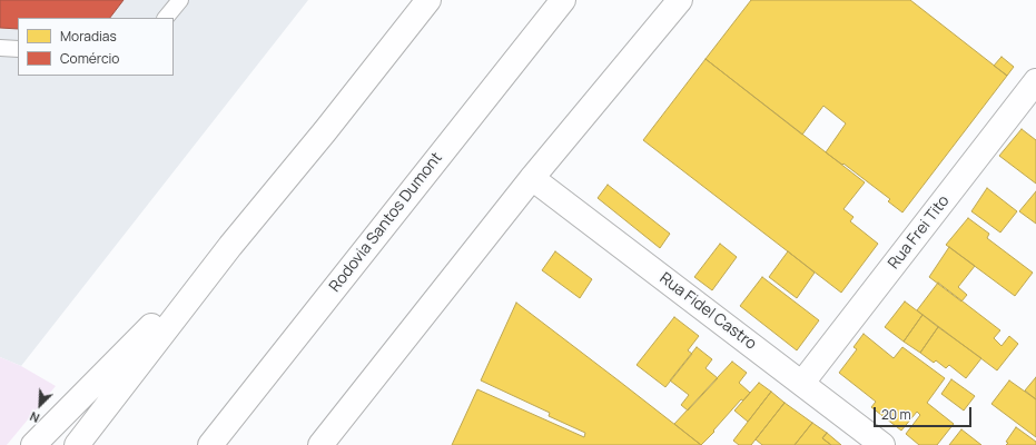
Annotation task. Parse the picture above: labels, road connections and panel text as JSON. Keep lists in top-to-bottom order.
{
  "streets": {
    "main road": ["Rodovia Santos Dumont", "Rua Frei Tito", "Rua Fidel Castro"]
  },
  "crossings": [
    ["Rua Frei Tito", "Rua Fidel Castro"]
  ],
  "legend": ["Moradias", "Comércio"],
  "scale_bar": "20 m",
  "north": "bottom left"
}
